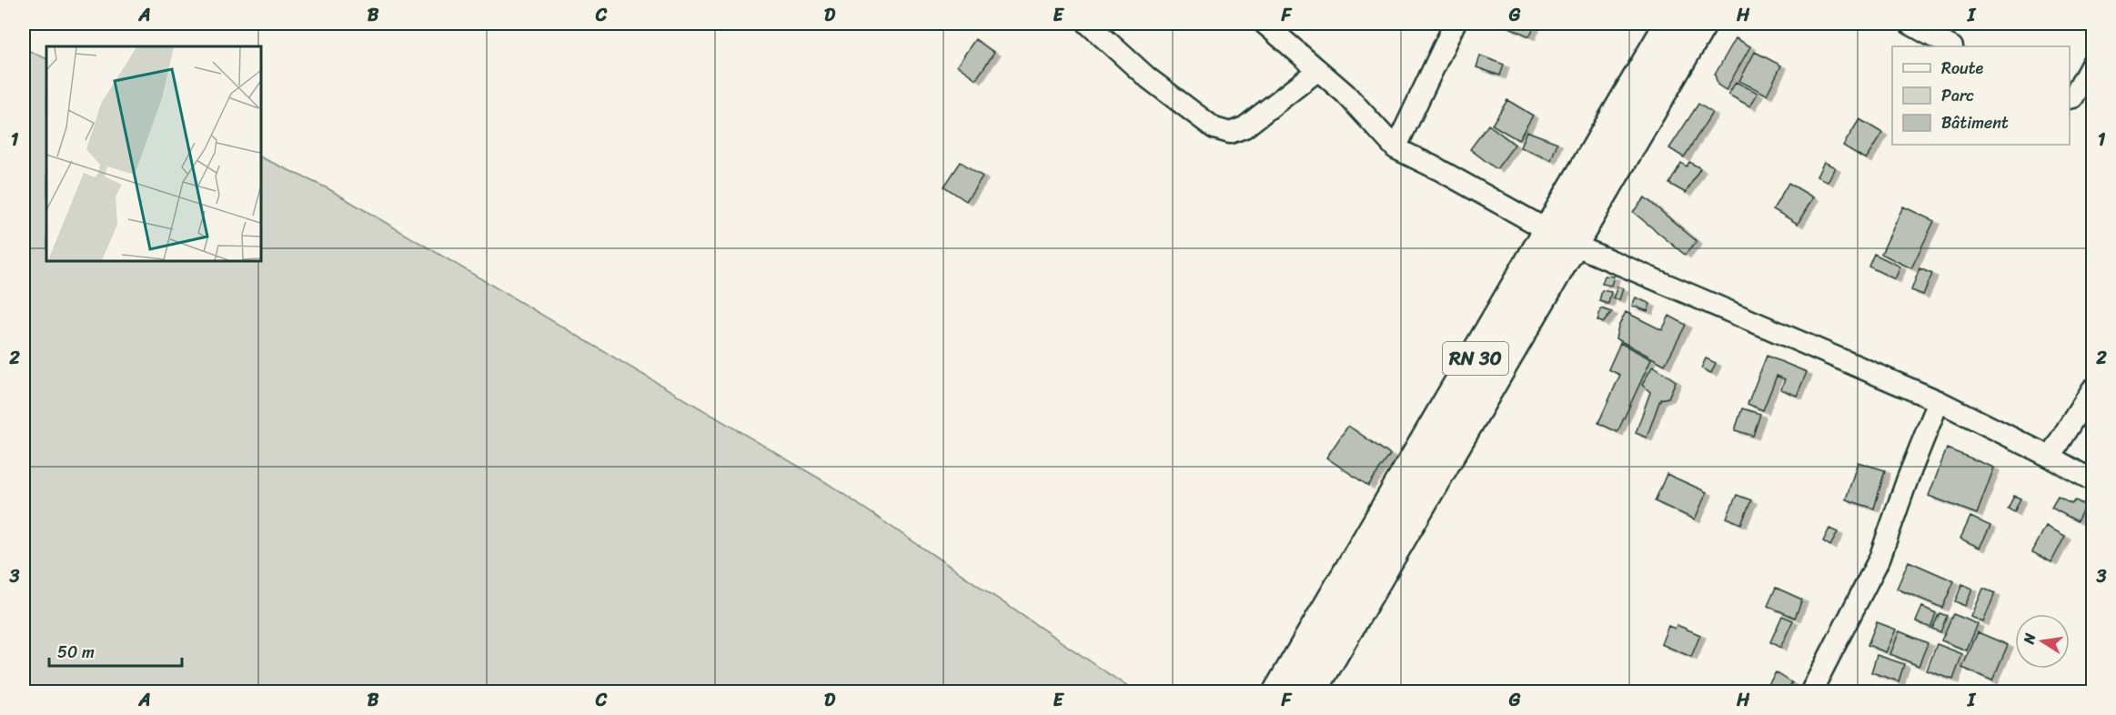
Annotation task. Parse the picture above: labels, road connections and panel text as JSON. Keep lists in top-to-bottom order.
{
  "streets": {
    "main road": ["RN 30"]
  },
  "legend": ["Route", "Parc", "Bâtiment"],
  "scale_bar": "50 m",
  "north": "left",
  "grid": {
    "columns": [
      "A",
      "B",
      "C",
      "D",
      "E",
      "F",
      "G",
      "H",
      "I"
    ],
    "rows": ["1", "2", "3"]
  }
}
